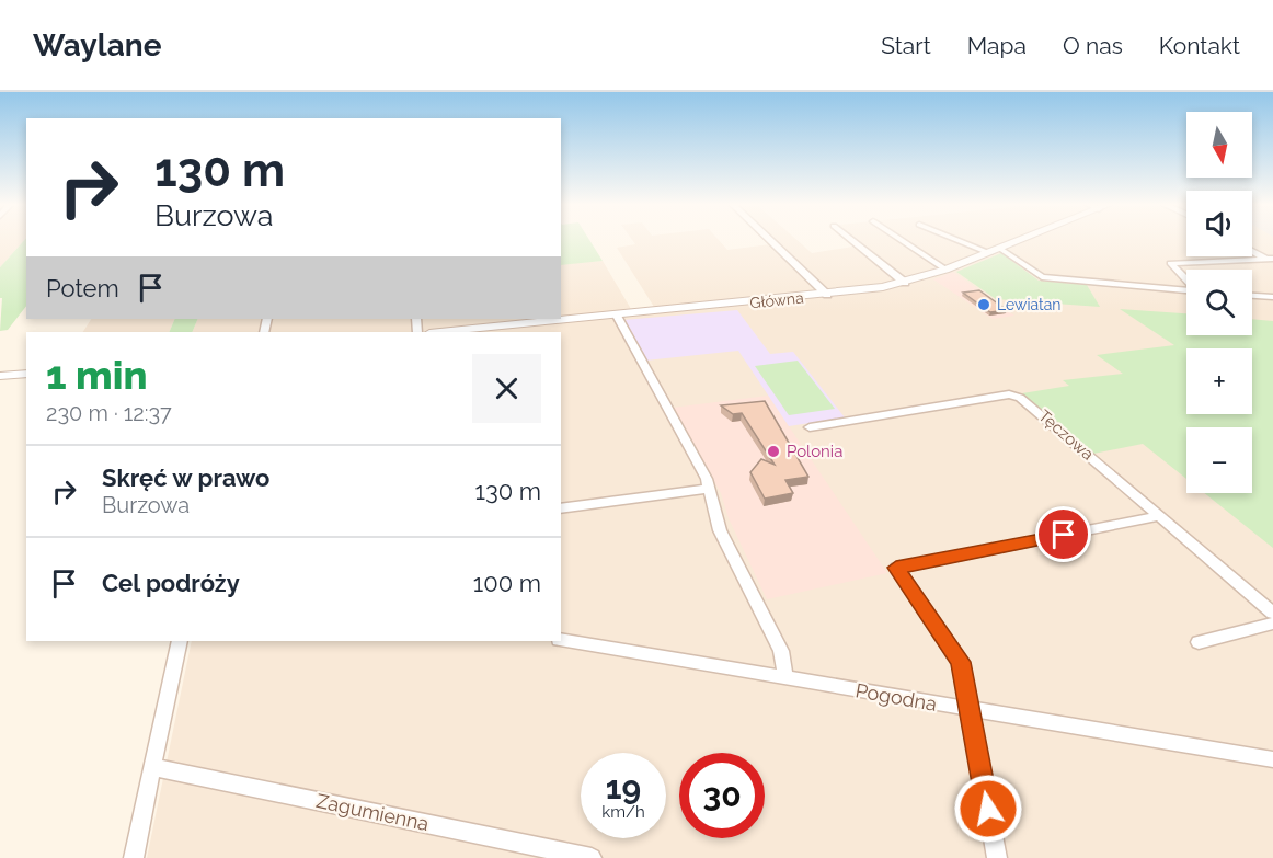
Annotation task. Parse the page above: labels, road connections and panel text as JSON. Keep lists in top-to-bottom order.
{
  "streets": {
    "street": [
      "Główna",
      "Tęczowa",
      "Pogodna",
      "Zagumienna"
    ]
  },
  "places": ["Lewiatan", "Polonia"],
  "north": "bottom",
  "page": {
    "header": "Waylane",
    "nav": [
      "Start",
      "Mapa",
      "O nas",
      "Kontakt"
    ],
    "map_buttons": ["+", "−"],
    "turn": ["130 m", "Burzowa"],
    "then": "Potem",
    "heading": ["1 min", "230 m · 12:37"],
    "list": [
      {
        "name": "Skręć w prawo",
        "note": "Burzowa",
        "value": "130 m"
      },
      {
        "name": "Cel podróży",
        "value": "100 m"
      }
    ],
    "speed": "19 km/h",
    "limit": "30"
  }
}
